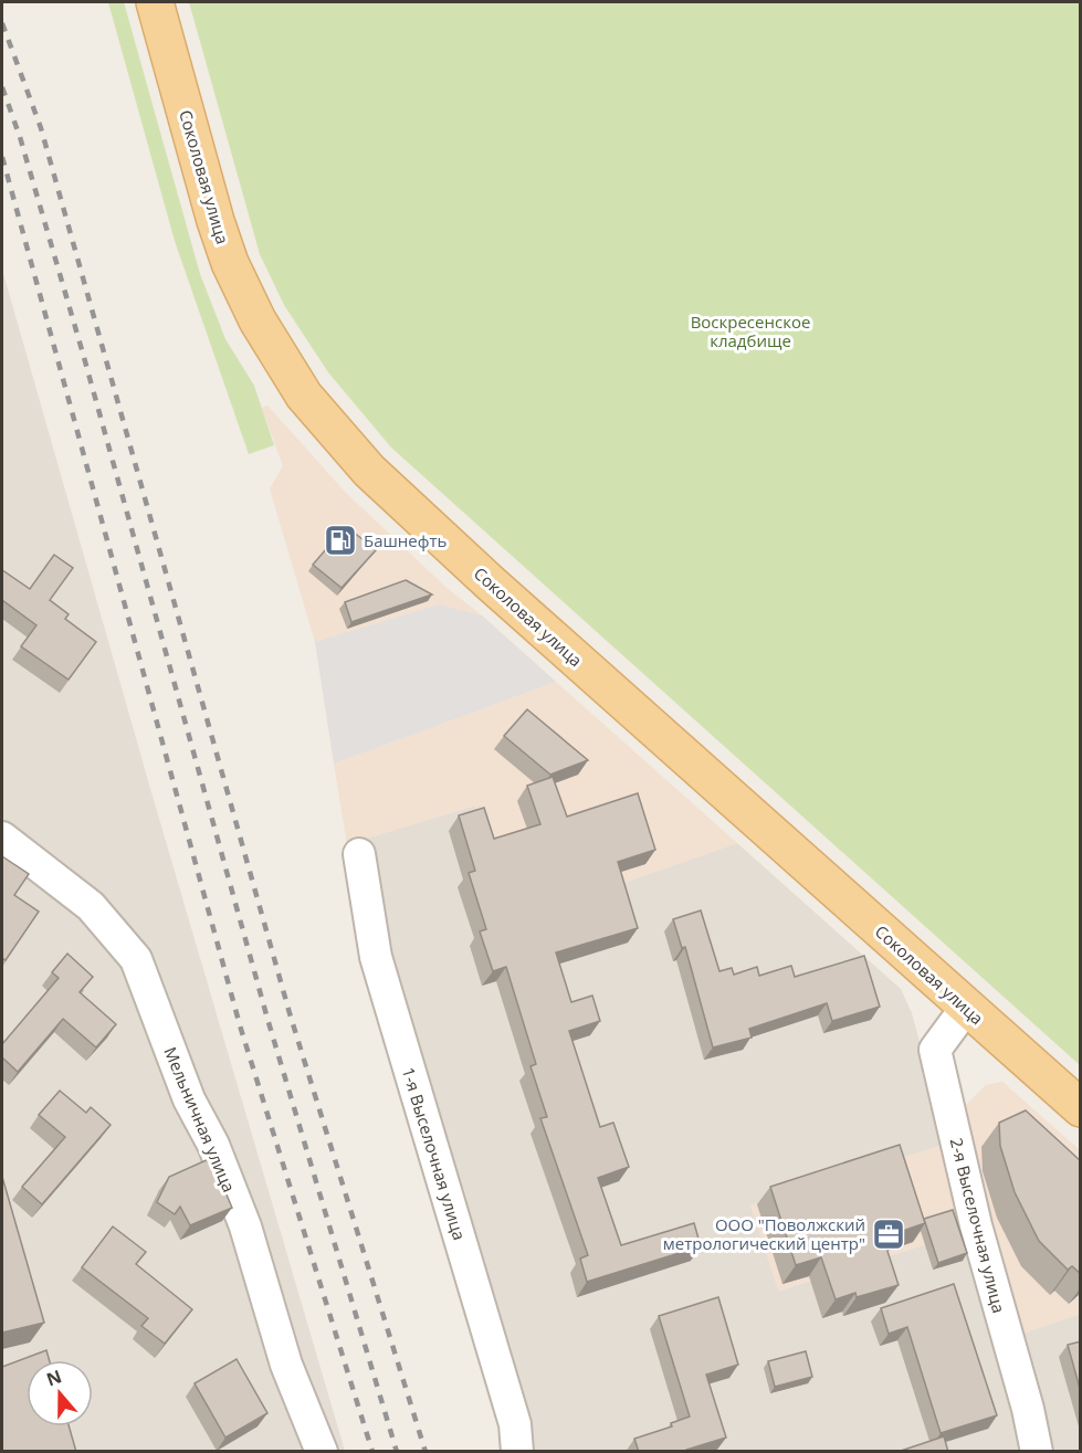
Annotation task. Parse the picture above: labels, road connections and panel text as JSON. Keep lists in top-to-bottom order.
{
  "streets": {
    "main road": ["Соколовая улица"],
    "street": ["Мельничная улица", "1-я Выселочная улица", "2-я Выселочная улица"]
  },
  "crossings": [
    ["Соколовая улица", "2-я Выселочная улица"]
  ],
  "parks": ["Воскресенское кладбище"],
  "places": {
    "fuel station": ["Башнефть"],
    "office": ["ООО \"Поволжский метрологический центр\""]
  },
  "north": "top"
}
